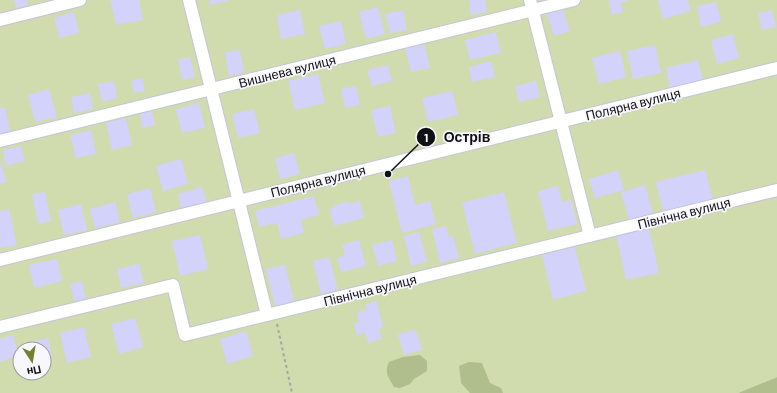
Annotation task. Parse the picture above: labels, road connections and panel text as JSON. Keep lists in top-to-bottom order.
{
  "streets": {
    "street": ["Вишнева вулиця", "Полярна вулиця", "Північна вулиця"]
  },
  "places": ["Острів"],
  "north": "bottom"
}
